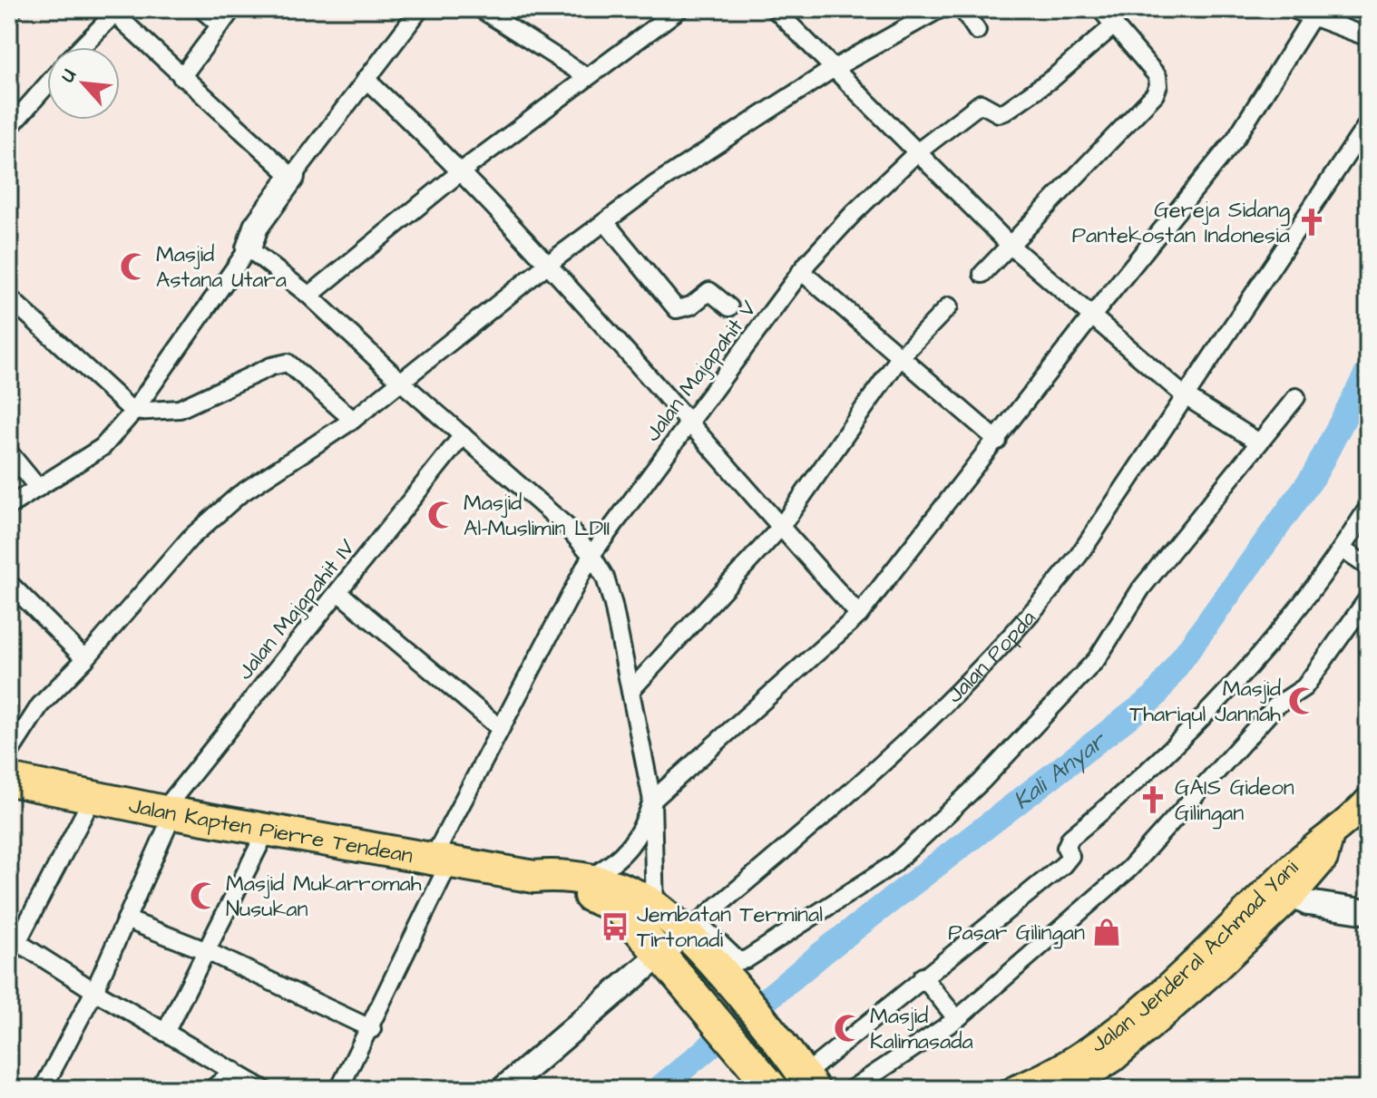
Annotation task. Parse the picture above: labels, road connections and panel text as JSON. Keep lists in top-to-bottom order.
{
  "streets": {
    "highway": ["Jalan Kapten Pierre Tendean"],
    "main road": ["Jalan Jenderal Achmad Yani"],
    "street": ["Jalan Majapahit V", "Jalan Majapahit IV", "Jalan Popda"]
  },
  "crossings": [
    ["Jalan Majapahit V", "Jalan Kapten Pierre Tendean"],
    ["Jalan Majapahit IV", "Jalan Kapten Pierre Tendean"],
    ["Jalan Popda", "Jalan Kapten Pierre Tendean"]
  ],
  "water": ["Kali Anyar"],
  "places": {
    "church": ["Gereja Sidang Pantekostan Indonesia", "GAIS Gideon Gilingan"],
    "mosque": [
      "Masjid Astana Utara",
      "Masjid Al-Muslimin LDII",
      "Masjid Thariqul Jannah",
      "Masjid Mukarromah Nusukan",
      "Masjid Kalimasada"
    ],
    "bus stop": ["Jembatan Terminal Tirtonadi"],
    "shop": ["Pasar Gilingan"]
  },
  "north": "top left"
}
